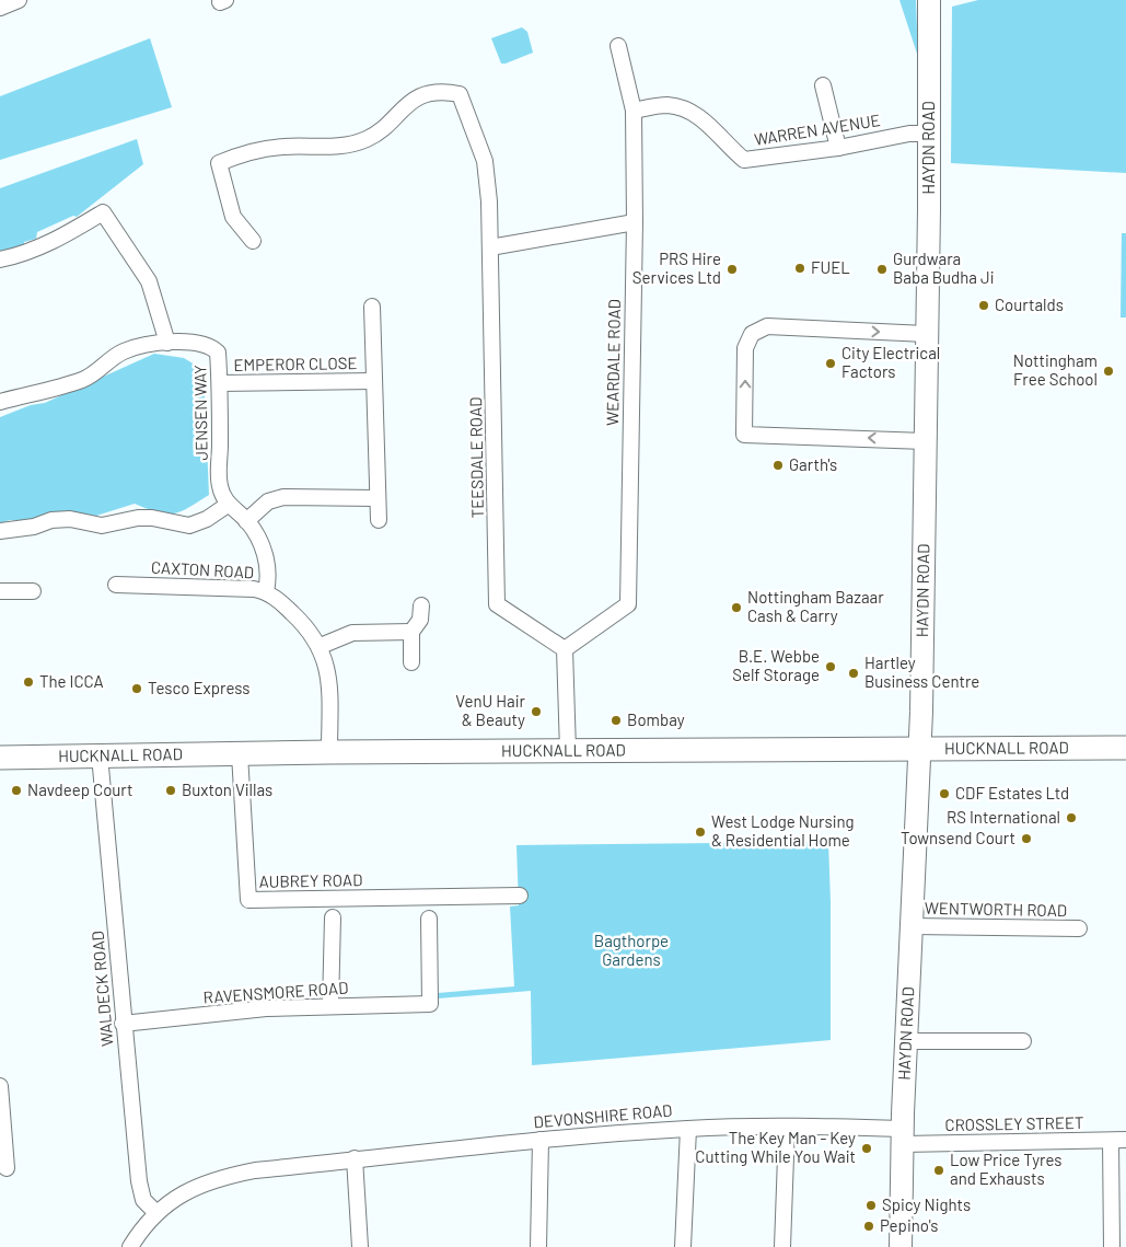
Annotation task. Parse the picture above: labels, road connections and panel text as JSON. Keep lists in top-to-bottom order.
{
  "streets": {
    "main road": ["HUCKNALL ROAD"],
    "street": [
      "WARREN AVENUE",
      "HAYDN ROAD",
      "WEARDALE ROAD",
      "EMPEROR CLOSE",
      "JENSEN WAY",
      "TEESDALE ROAD",
      "CAXTON ROAD",
      "AUBREY ROAD",
      "WENTWORTH ROAD",
      "WALDECK ROAD",
      "RAVENSMORE ROAD",
      "DEVONSHIRE ROAD",
      "CROSSLEY STREET"
    ]
  },
  "crossings": [
    ["WARREN AVENUE", "HAYDN ROAD"],
    ["WARREN AVENUE", "WEARDALE ROAD"],
    ["HAYDN ROAD", "HUCKNALL ROAD"],
    ["HAYDN ROAD", "WENTWORTH ROAD"],
    ["HAYDN ROAD", "DEVONSHIRE ROAD"],
    ["HAYDN ROAD", "CROSSLEY STREET"],
    ["WEARDALE ROAD", "TEESDALE ROAD"],
    ["EMPEROR CLOSE", "JENSEN WAY"],
    ["CAXTON ROAD", "HUCKNALL ROAD"],
    ["HUCKNALL ROAD", "AUBREY ROAD"],
    ["HUCKNALL ROAD", "WALDECK ROAD"],
    ["WALDECK ROAD", "RAVENSMORE ROAD"],
    ["WALDECK ROAD", "DEVONSHIRE ROAD"],
    ["DEVONSHIRE ROAD", "CROSSLEY STREET"]
  ],
  "parks": ["Bagthorpe Gardens"],
  "places": [
    "FUEL",
    "PRS Hire Services Ltd",
    "Gurdwara Baba Budha Ji",
    "Courtalds",
    "City Electrical Factors",
    "Nottingham Free School",
    "Garth's",
    "Nottingham Bazaar Cash & Carry",
    "B.E. Webbe Self Storage",
    "Hartley Business Centre",
    "The ICCA",
    "Tesco Express",
    "VenU Hair & Beauty",
    "Bombay",
    "Navdeep Court",
    "Buxton Villas",
    "CDF Estates Ltd",
    "RS International",
    "West Lodge Nursing & Residential Home",
    "Townsend Court",
    "The Key Man - Key Cutting While You Wait",
    "Low Price Tyres and Exhausts",
    "Spicy Nights",
    "Pepino's"
  ]
}
